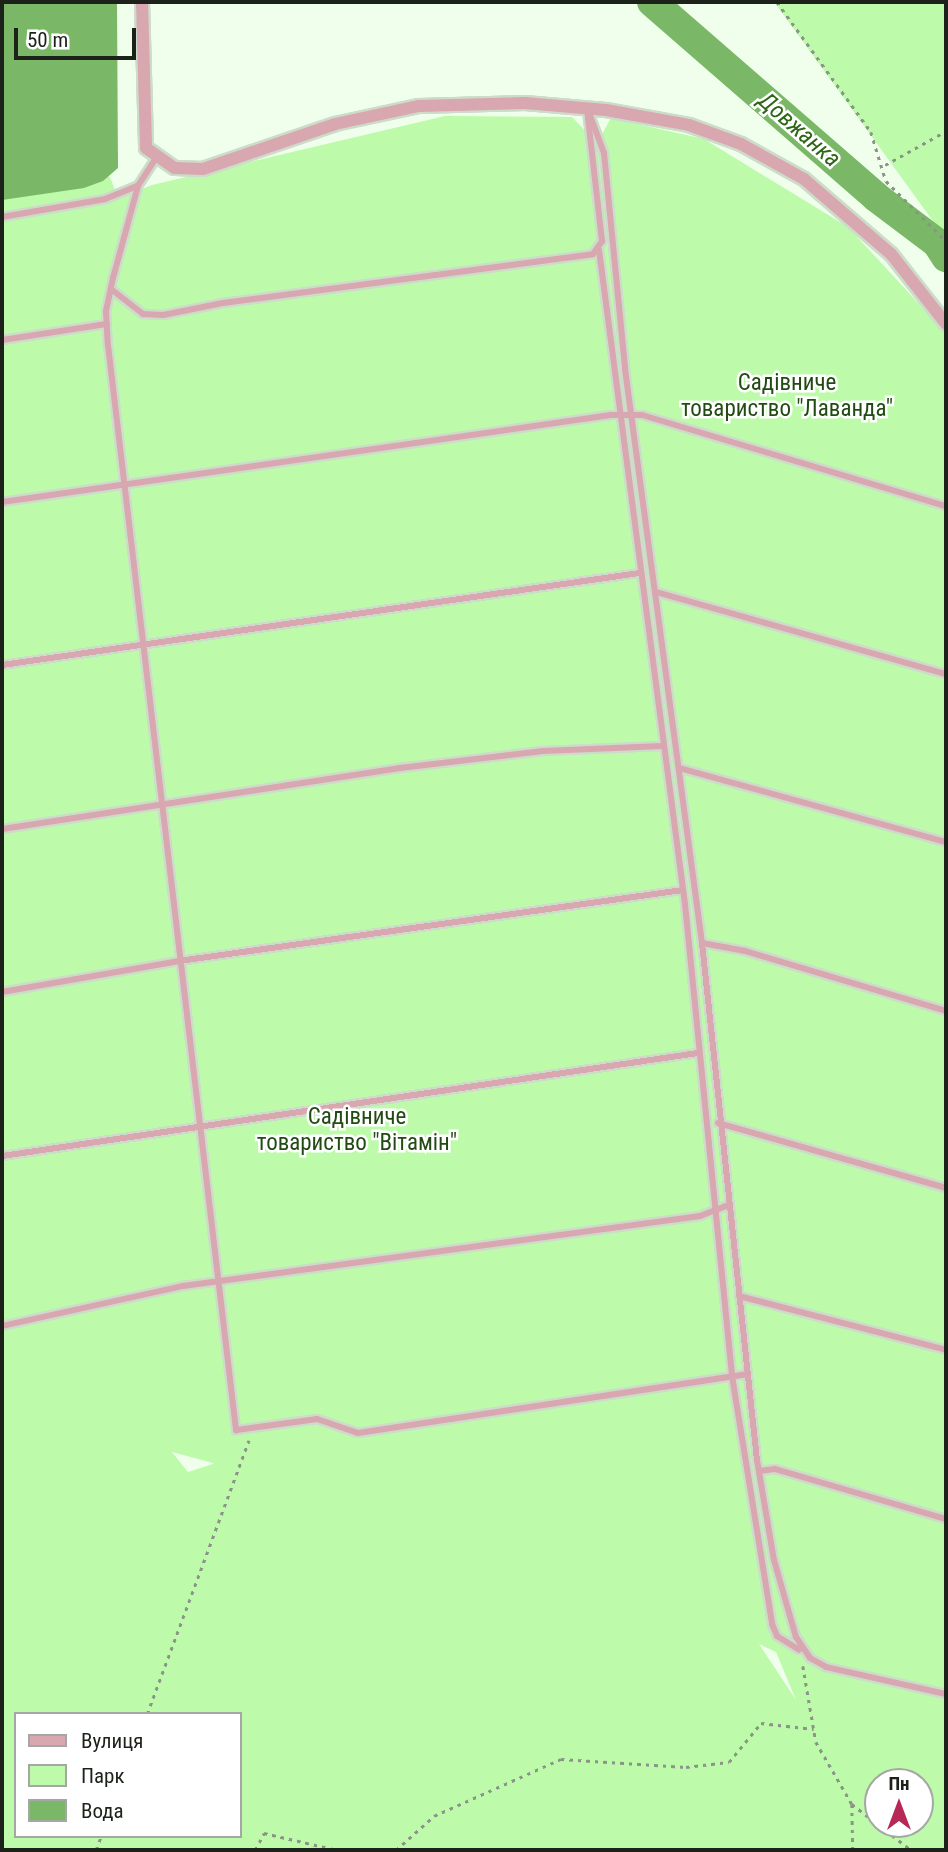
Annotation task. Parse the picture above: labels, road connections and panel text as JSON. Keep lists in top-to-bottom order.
{
  "water": ["Довжанка"],
  "parks": ["Садівниче товариство \"Лаванда\"", "Садівниче товариство \"Вітамін\""],
  "legend": ["Вулиця", "Парк", "Вода"],
  "scale_bar": "50 m",
  "north": "top"
}
